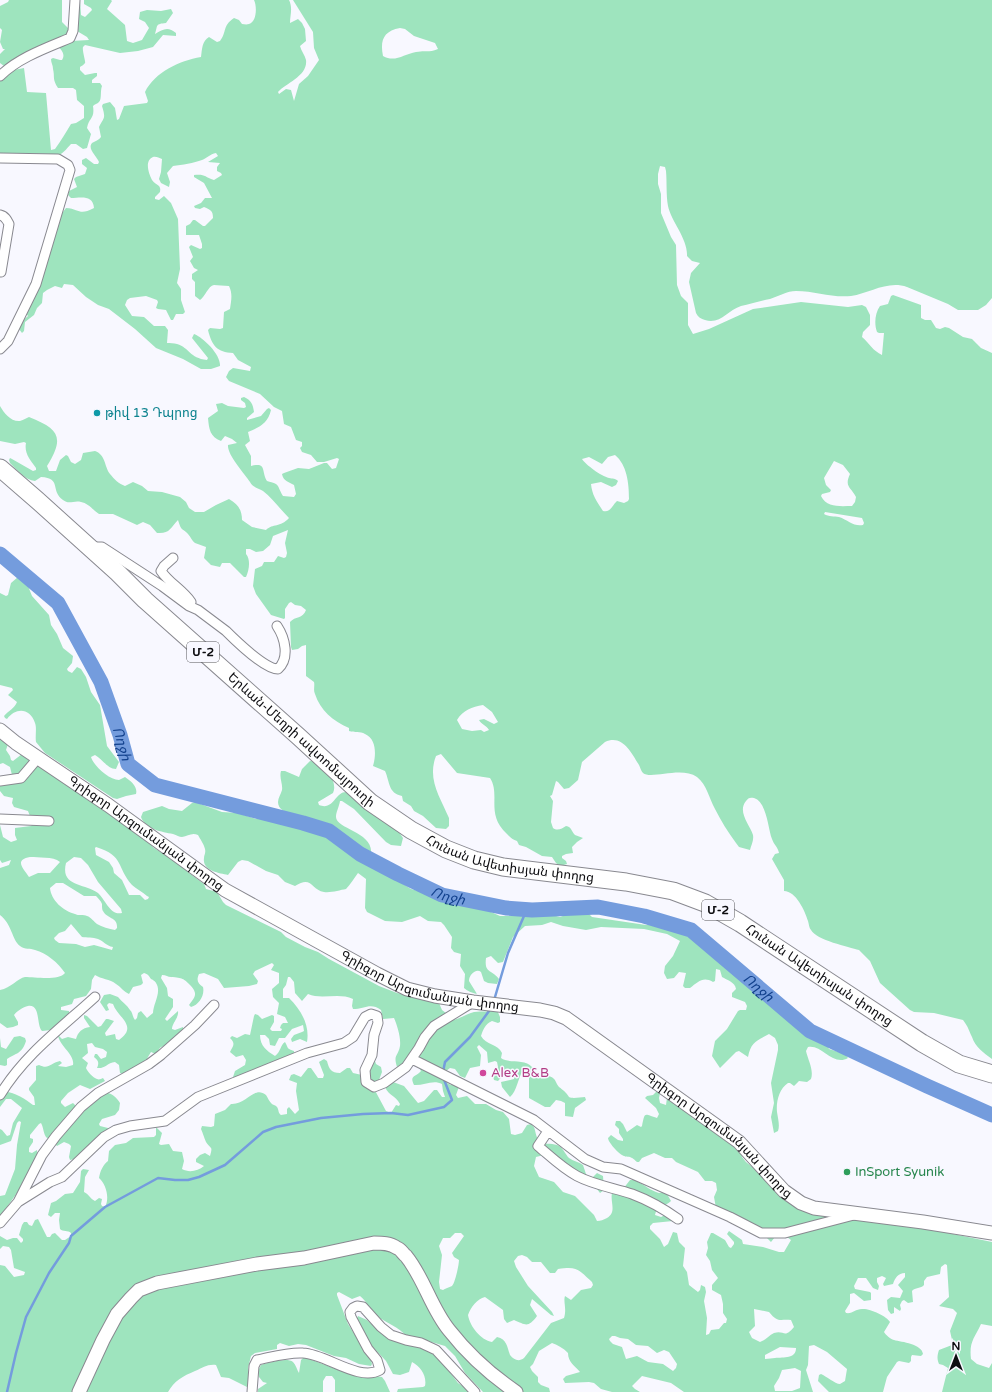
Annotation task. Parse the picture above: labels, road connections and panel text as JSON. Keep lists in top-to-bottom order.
{
  "streets": {
    "highway": ["Մ-2", "Երևան-Մեղրի ավտոմայրուղի", "Հունան Ավետիսյան փողոց"],
    "street": ["Գրիգոր Արզումանյան փողոց"]
  },
  "crossings": [
    ["Երևան-Մեղրի ավտոմայրուղի", "Հունան Ավետիսյան փողոց"]
  ],
  "water": ["Ողջի"],
  "places": ["թիվ 13 Դպրոց", "Alex B&B", "InSport Syunik"],
  "north": "top"
}
